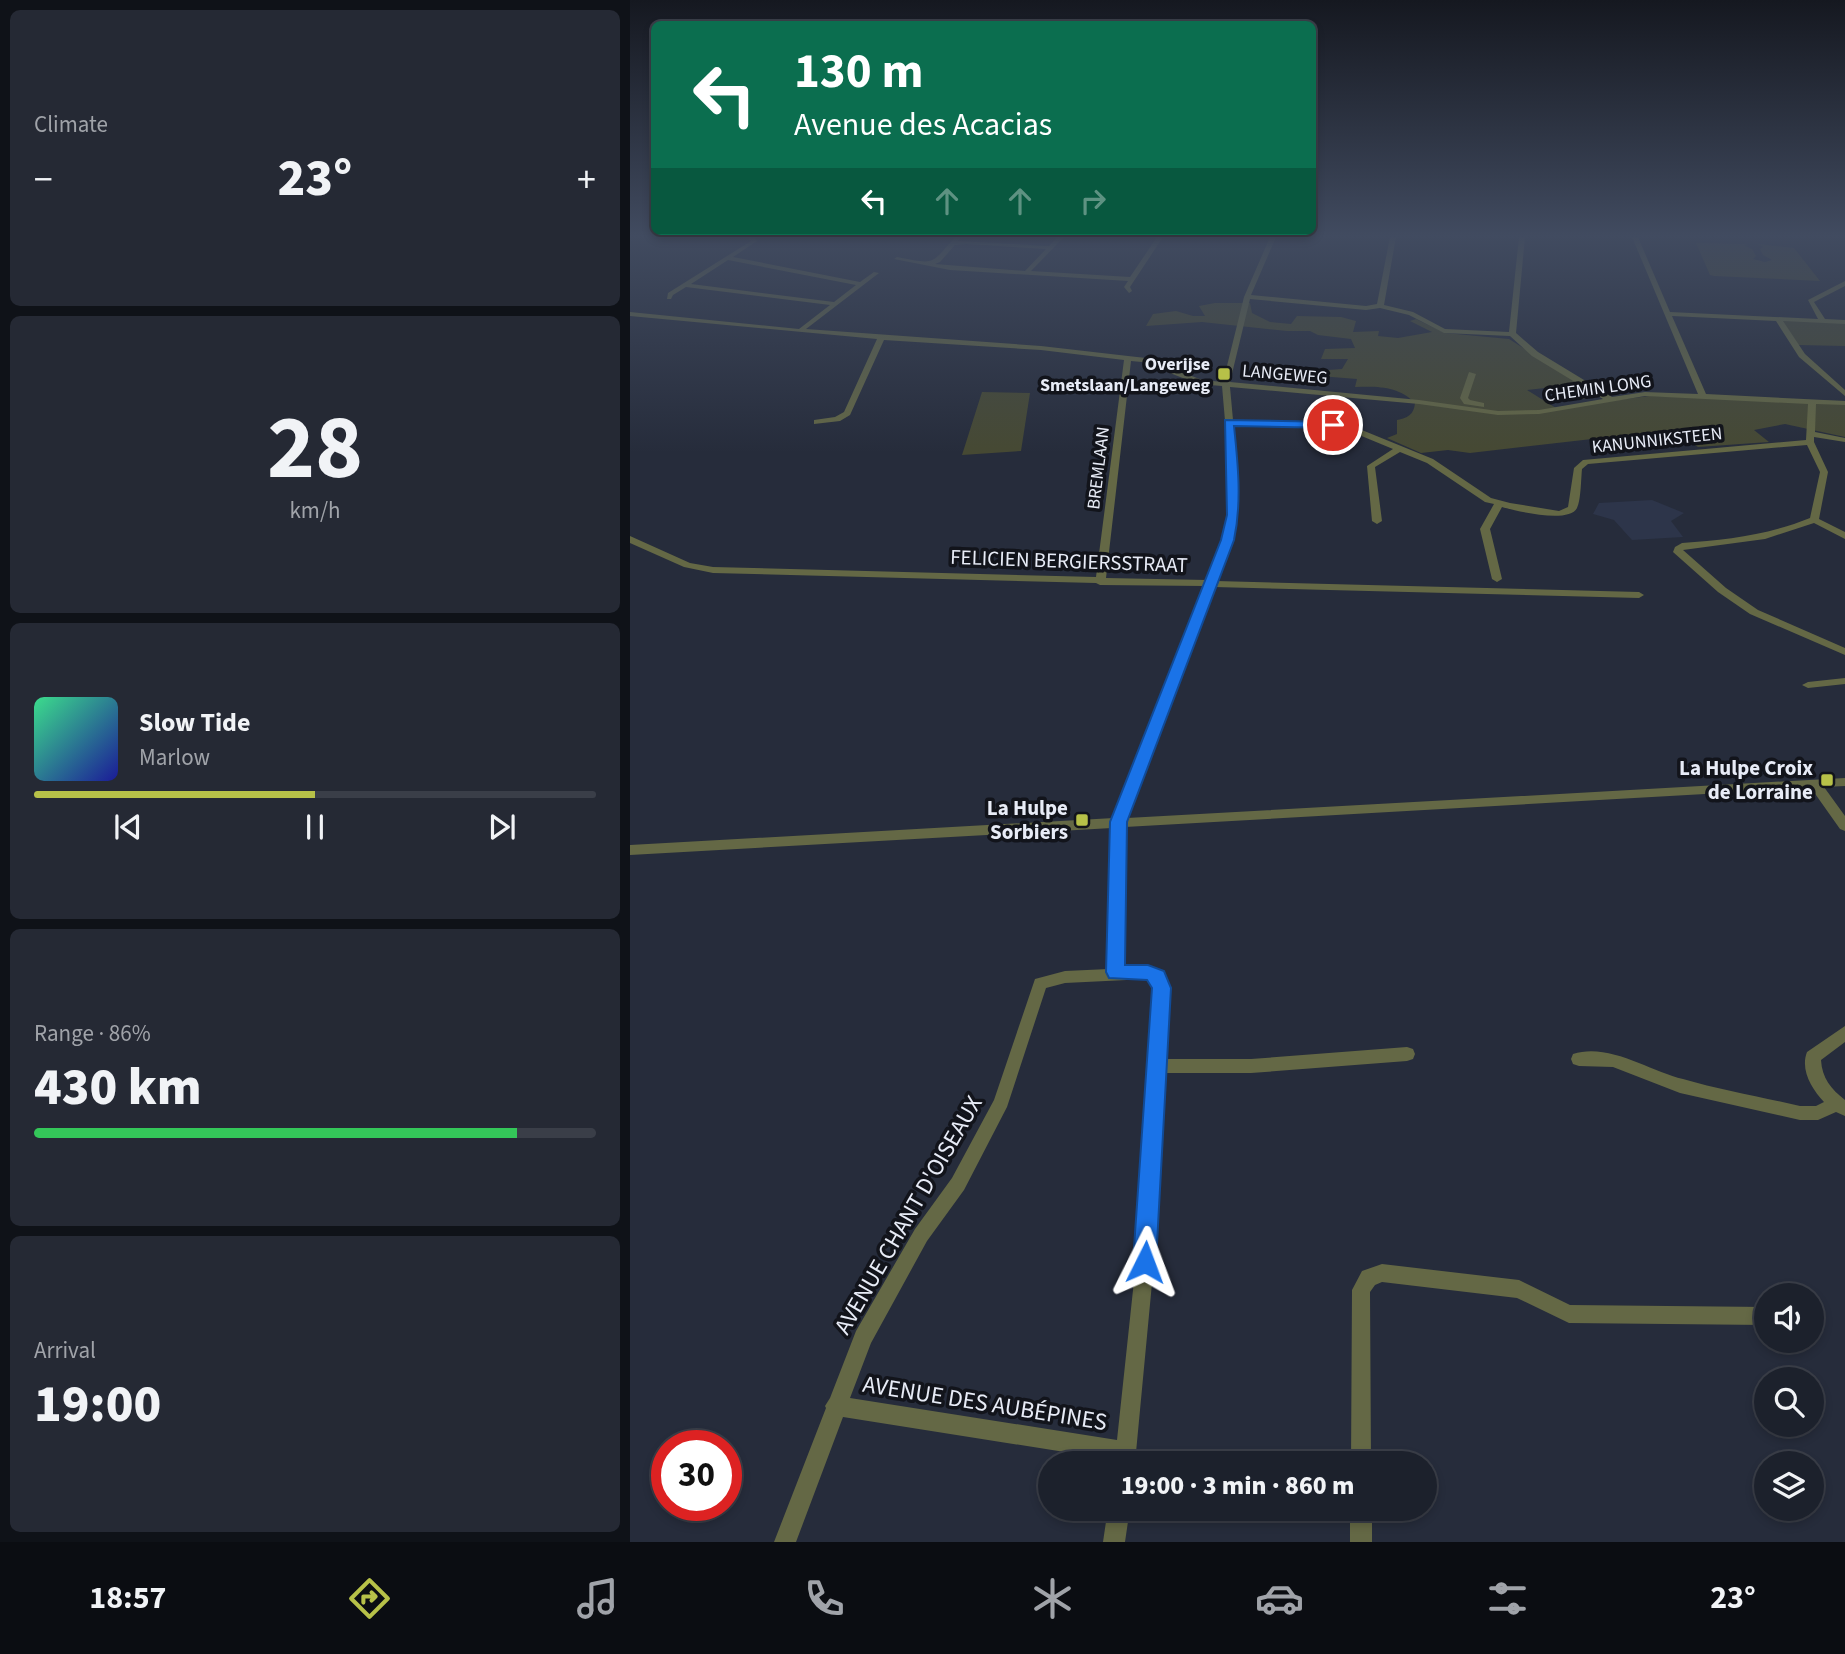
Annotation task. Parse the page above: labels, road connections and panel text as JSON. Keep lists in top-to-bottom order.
{
  "streets": {
    "street": [
      "LANGEWEG",
      "CHEMIN LONG",
      "KANUNNIKSTEEN",
      "BREMLAAN",
      "FELICIEN BERGIERSSTRAAT",
      "AVENUE CHANT D'OISEAUX",
      "AVENUE DES AUBÉPINES"
    ]
  },
  "crossings": [
    ["LANGEWEG", "CHEMIN LONG"],
    ["LANGEWEG", "BREMLAAN"],
    ["BREMLAAN", "FELICIEN BERGIERSSTRAAT"],
    ["AVENUE CHANT D'OISEAUX", "AVENUE DES AUBÉPINES"]
  ],
  "places": {
    "transit": ["Overijse Smetslaan/Langeweg", "La Hulpe Croix de Lorraine", "La Hulpe Sorbiers"]
  },
  "page": {
    "tile": [
      "Climate",
      ["28", "km/h"],
      ["Range · 86%", "430 km"],
      ["Arrival", "19:00"]
    ],
    "turn": ["130 m", "Avenue des Acacias"],
    "heat": ["−", "23°", "+"],
    "song": ["Slow Tide", "Marlow"],
    "limit": "30",
    "trip": "19:00 · 3 min · 860 m",
    "tabs": ["18:57", "23°"]
  }
}
